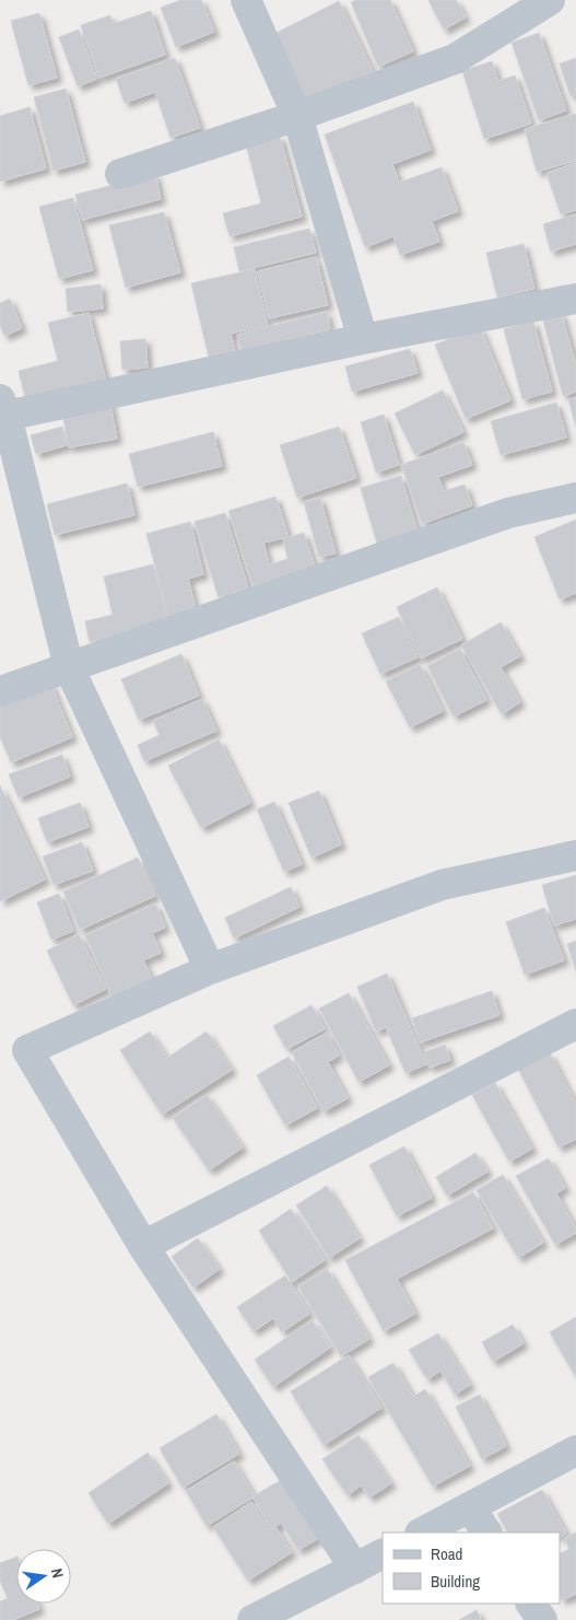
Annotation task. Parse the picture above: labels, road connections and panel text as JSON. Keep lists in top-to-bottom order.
{
  "legend": ["Road", "Building"],
  "north": "right"
}
